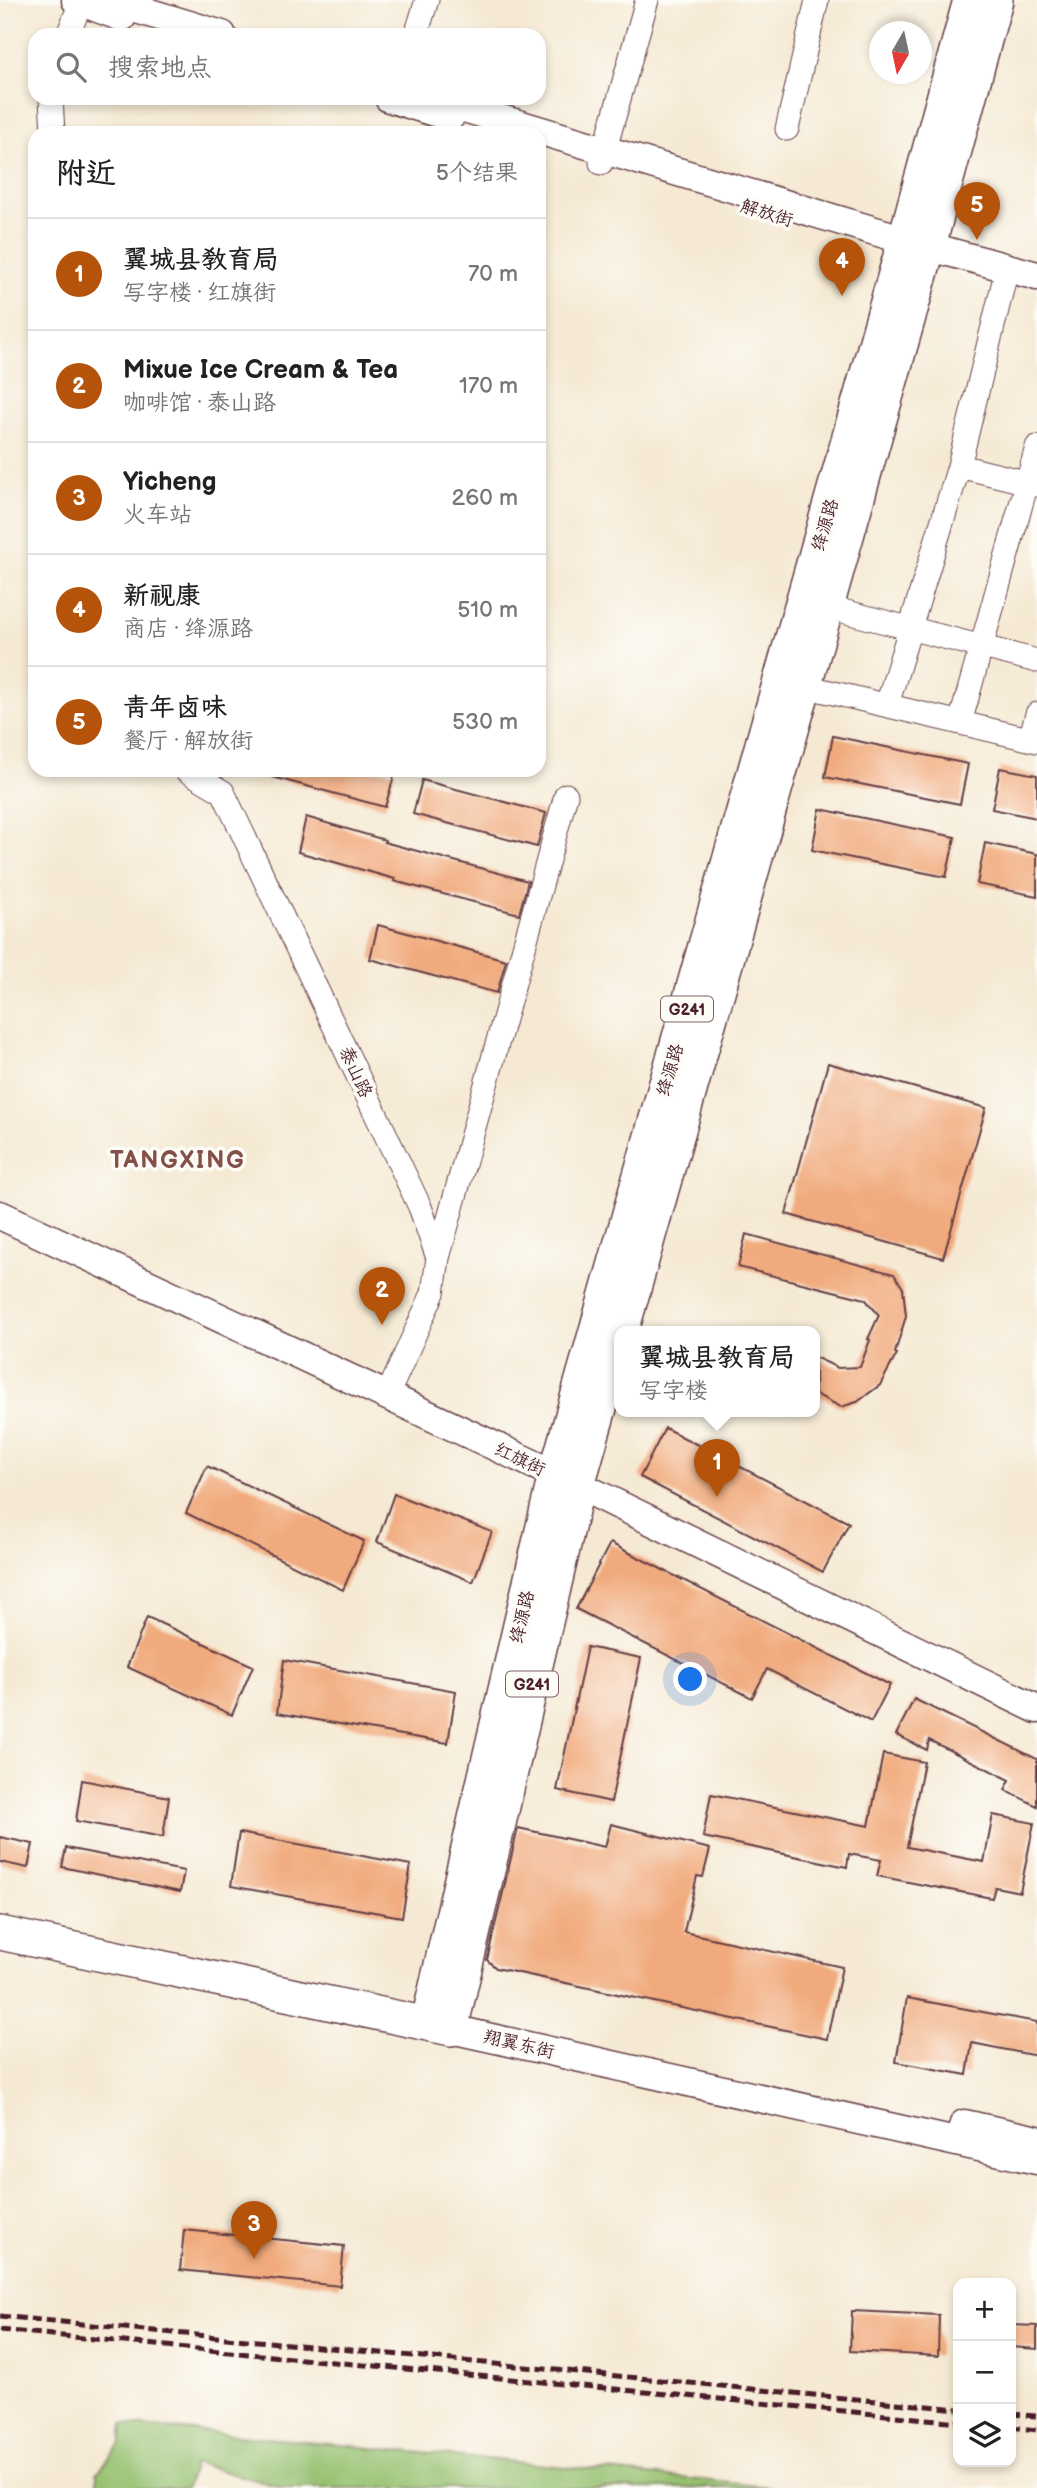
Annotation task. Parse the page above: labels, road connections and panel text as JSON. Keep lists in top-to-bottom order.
{
  "streets": {
    "highway": ["绛源路", "G241", "翔翼东街"],
    "main road": ["红旗街"],
    "street": ["泰山路"]
  },
  "crossings": [
    ["绛源路", "红旗街"],
    ["绛源路", "翔翼东街"],
    ["泰山路", "红旗街"]
  ],
  "districts": ["TANGXING"],
  "north": "bottom",
  "page": {
    "search": "搜索地点",
    "heading": ["附近", "5个结果"],
    "pins": [
      "5",
      "4",
      "2",
      "1",
      "3"
    ],
    "list": [
      {
        "mark": "1",
        "name": "翼城县教育局",
        "note": "写字楼 · 红旗街",
        "value": "70 m"
      },
      {
        "mark": "2",
        "name": "Mixue Ice Cream & Tea",
        "note": "咖啡馆 · 泰山路",
        "value": "170 m"
      },
      {
        "mark": "3",
        "name": "Yicheng",
        "note": "火车站",
        "value": "260 m"
      },
      {
        "mark": "4",
        "name": "新视康",
        "note": "商店 · 绛源路",
        "value": "510 m"
      },
      {
        "mark": "5",
        "name": "青年卤味",
        "note": "餐厅 · 解放街",
        "value": "530 m"
      }
    ],
    "popup": ["翼城县教育局", "写字楼"],
    "map_buttons": ["+", "−"]
  }
}
